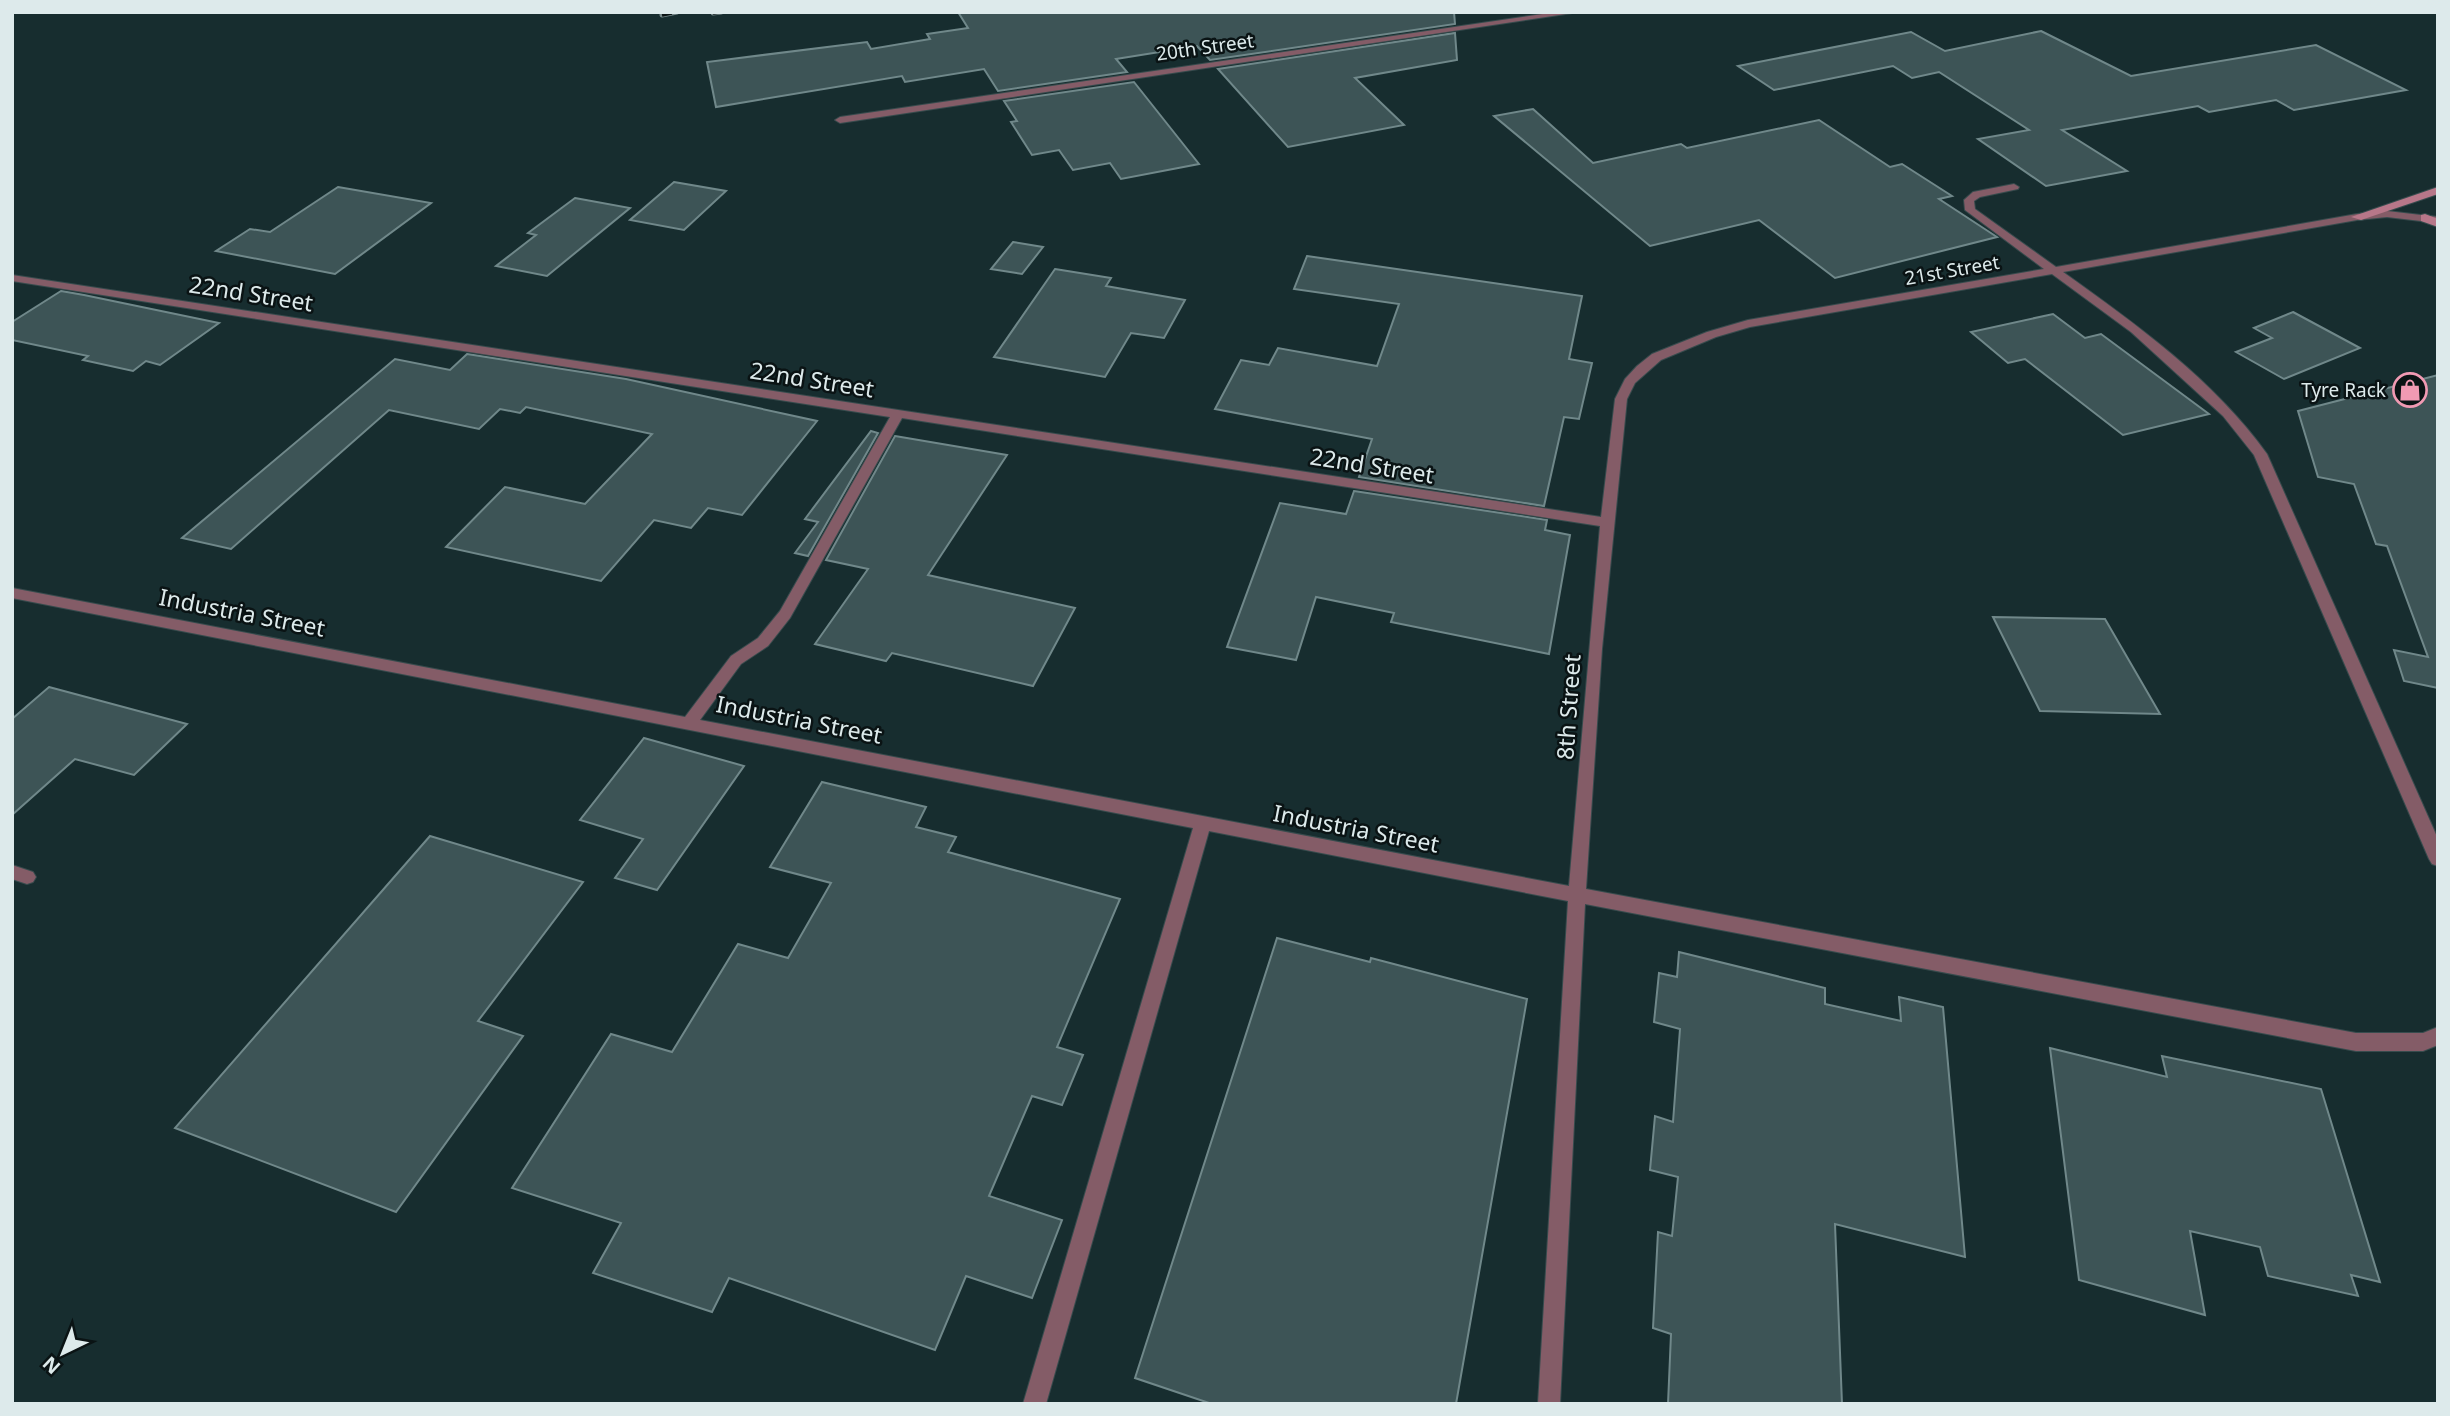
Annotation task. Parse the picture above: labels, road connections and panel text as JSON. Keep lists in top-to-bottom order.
{
  "streets": {
    "lane": [
      "20th Street",
      "21st Street",
      "22nd Street",
      "Industria Street",
      "8th Street"
    ]
  },
  "crossings": [
    ["21st Street", "22nd Street"],
    ["21st Street", "8th Street"],
    ["22nd Street", "8th Street"],
    ["Industria Street", "8th Street"]
  ],
  "places": {
    "shop": ["Tyre Rack"]
  },
  "north": "bottom left"
}
